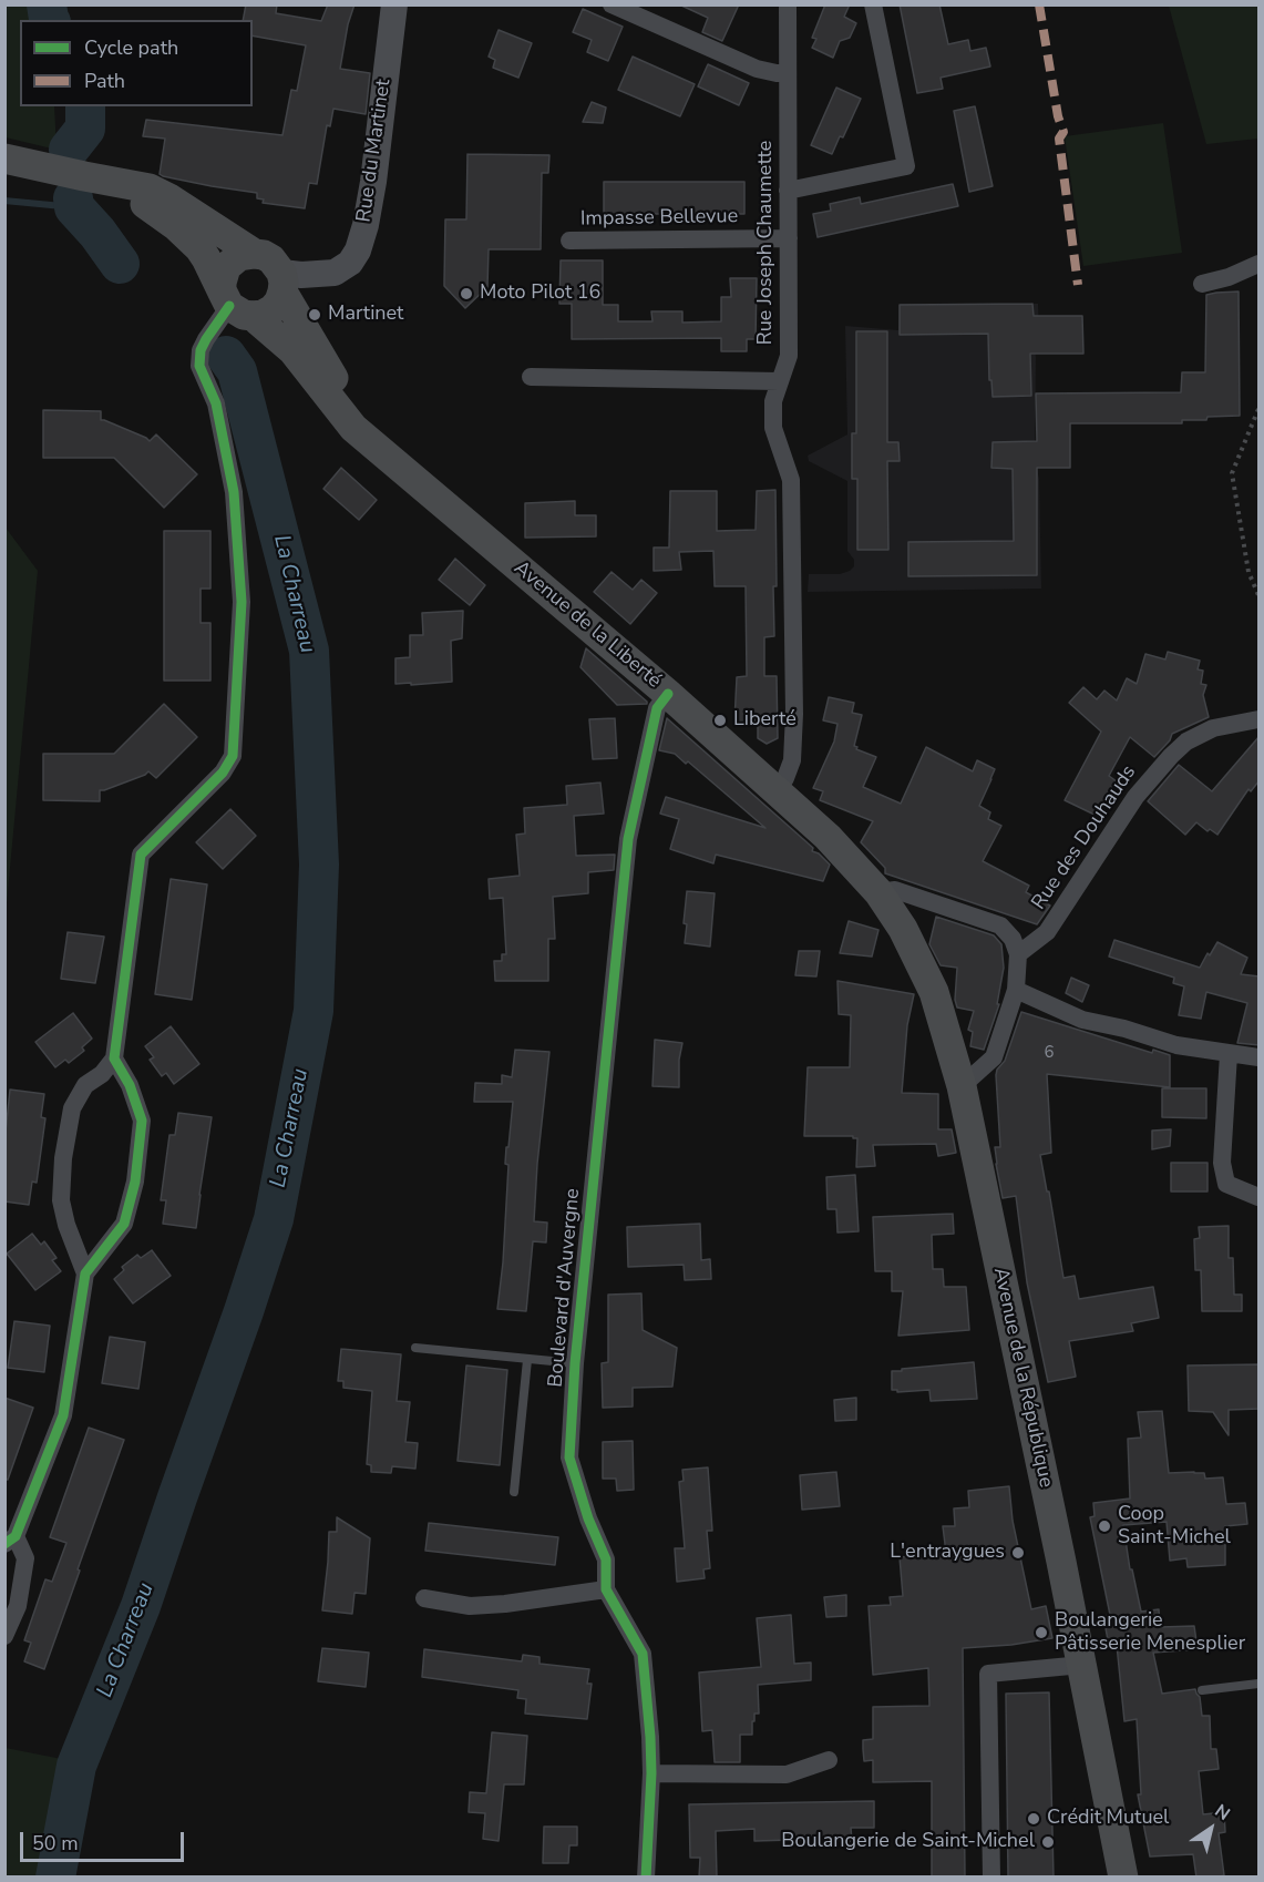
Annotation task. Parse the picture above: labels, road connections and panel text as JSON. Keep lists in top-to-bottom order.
{
  "streets": {
    "main road": ["Avenue de la Liberté", "Avenue de la République"],
    "street": [
      "Rue du Martinet",
      "Impasse Bellevue",
      "Rue Joseph Chaumette",
      "Rue des Douhauds",
      "Boulevard d'Auvergne"
    ]
  },
  "crossings": [
    ["Rue du Martinet", "Avenue de la Liberté"],
    ["Impasse Bellevue", "Rue Joseph Chaumette"],
    ["Rue Joseph Chaumette", "Avenue de la Liberté"],
    ["Avenue de la Liberté", "Boulevard d'Auvergne"],
    ["Avenue de la Liberté", "Avenue de la République"]
  ],
  "water": ["La Charreau"],
  "places": [
    "Moto Pilot 16",
    "Martinet",
    "Liberté",
    "Coop Saint-Michel",
    "L'entraygues",
    "Boulangerie Pâtisserie Menesplier",
    "Crédit Mutuel",
    "Boulangerie de Saint-Michel"
  ],
  "house_numbers": ["6"],
  "legend": ["Cycle path", "Path"],
  "scale_bar": "50 m",
  "north": "top right"
}
